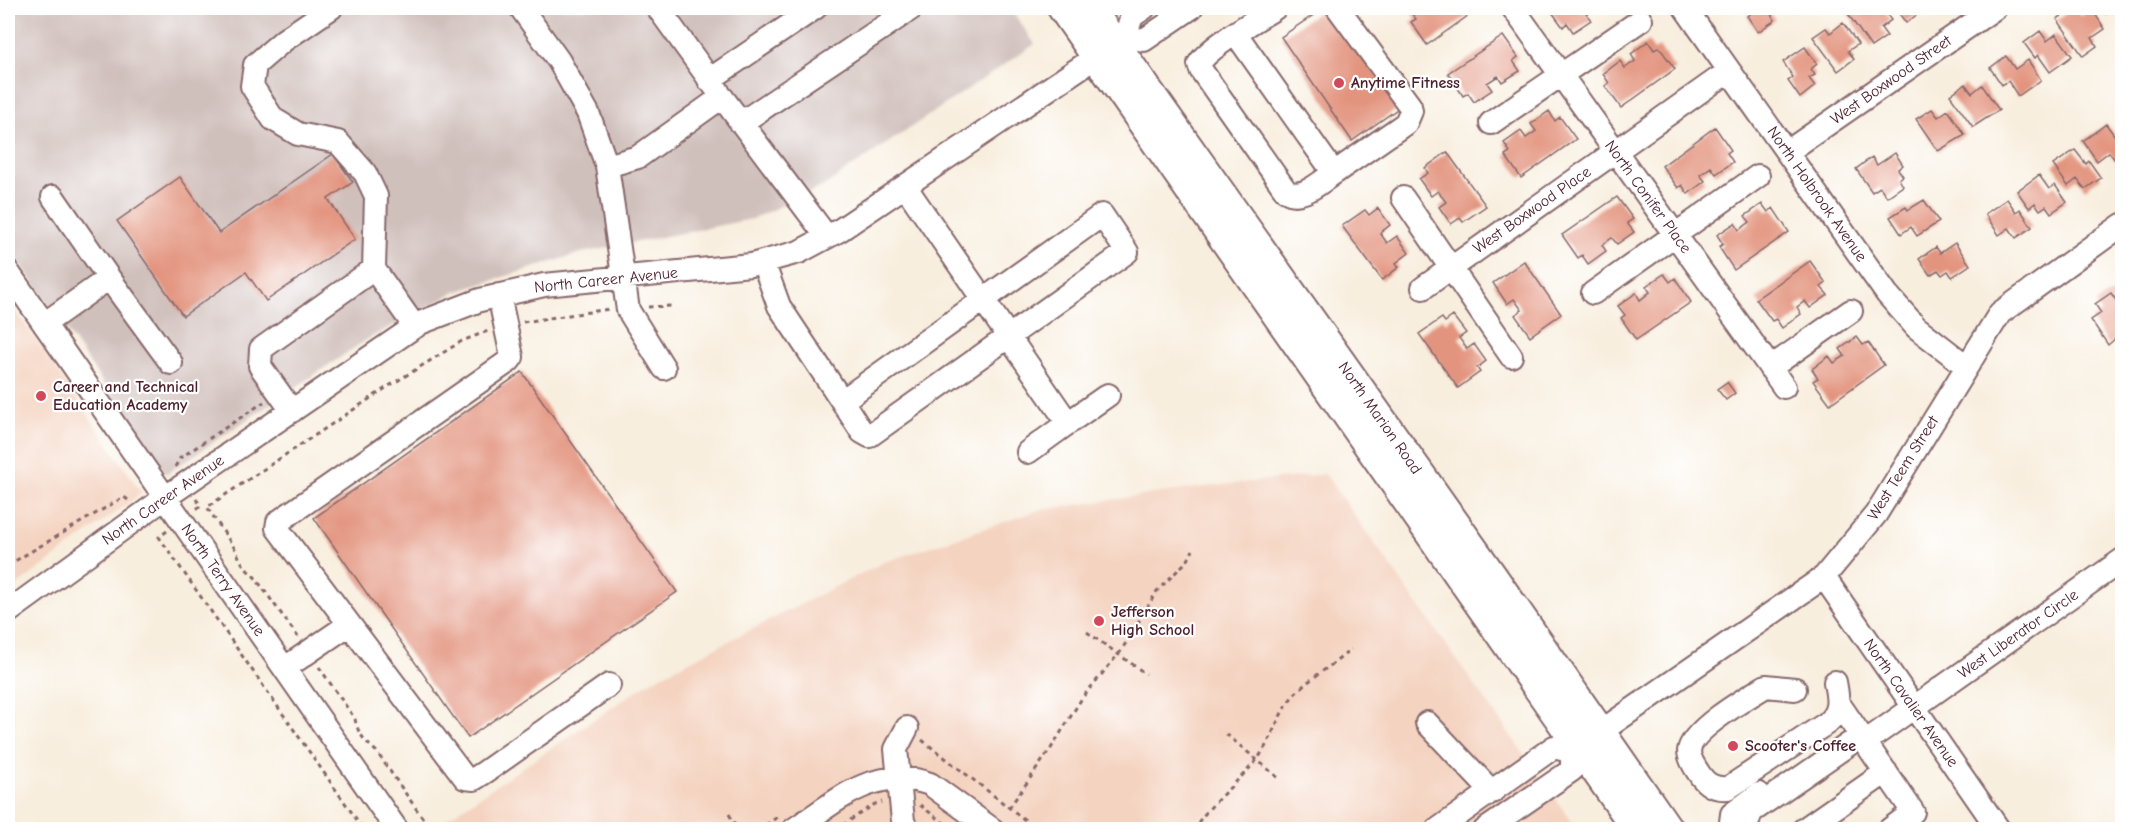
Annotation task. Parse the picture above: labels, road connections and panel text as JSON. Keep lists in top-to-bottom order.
{
  "streets": {
    "main road": ["North Marion Road"],
    "street": [
      "West Boxwood Street",
      "North Holbrook Avenue",
      "North Conifer Place",
      "West Boxwood Place",
      "North Career Avenue",
      "West Teem Street",
      "North Terry Avenue",
      "West Liberator Circle",
      "North Cavalier Avenue"
    ]
  },
  "crossings": [
    ["West Boxwood Street", "North Holbrook Avenue"],
    ["North Holbrook Avenue", "West Boxwood Place"],
    ["North Holbrook Avenue", "West Teem Street"],
    ["North Conifer Place", "West Boxwood Place"],
    ["North Career Avenue", "North Marion Road"],
    ["North Career Avenue", "North Terry Avenue"],
    ["North Marion Road", "West Teem Street"],
    ["West Teem Street", "North Cavalier Avenue"],
    ["West Liberator Circle", "North Cavalier Avenue"]
  ],
  "places": [
    "Anytime Fitness",
    "Career and Technical Education Academy",
    "Jefferson High School",
    "Scooter's Coffee"
  ]
}
